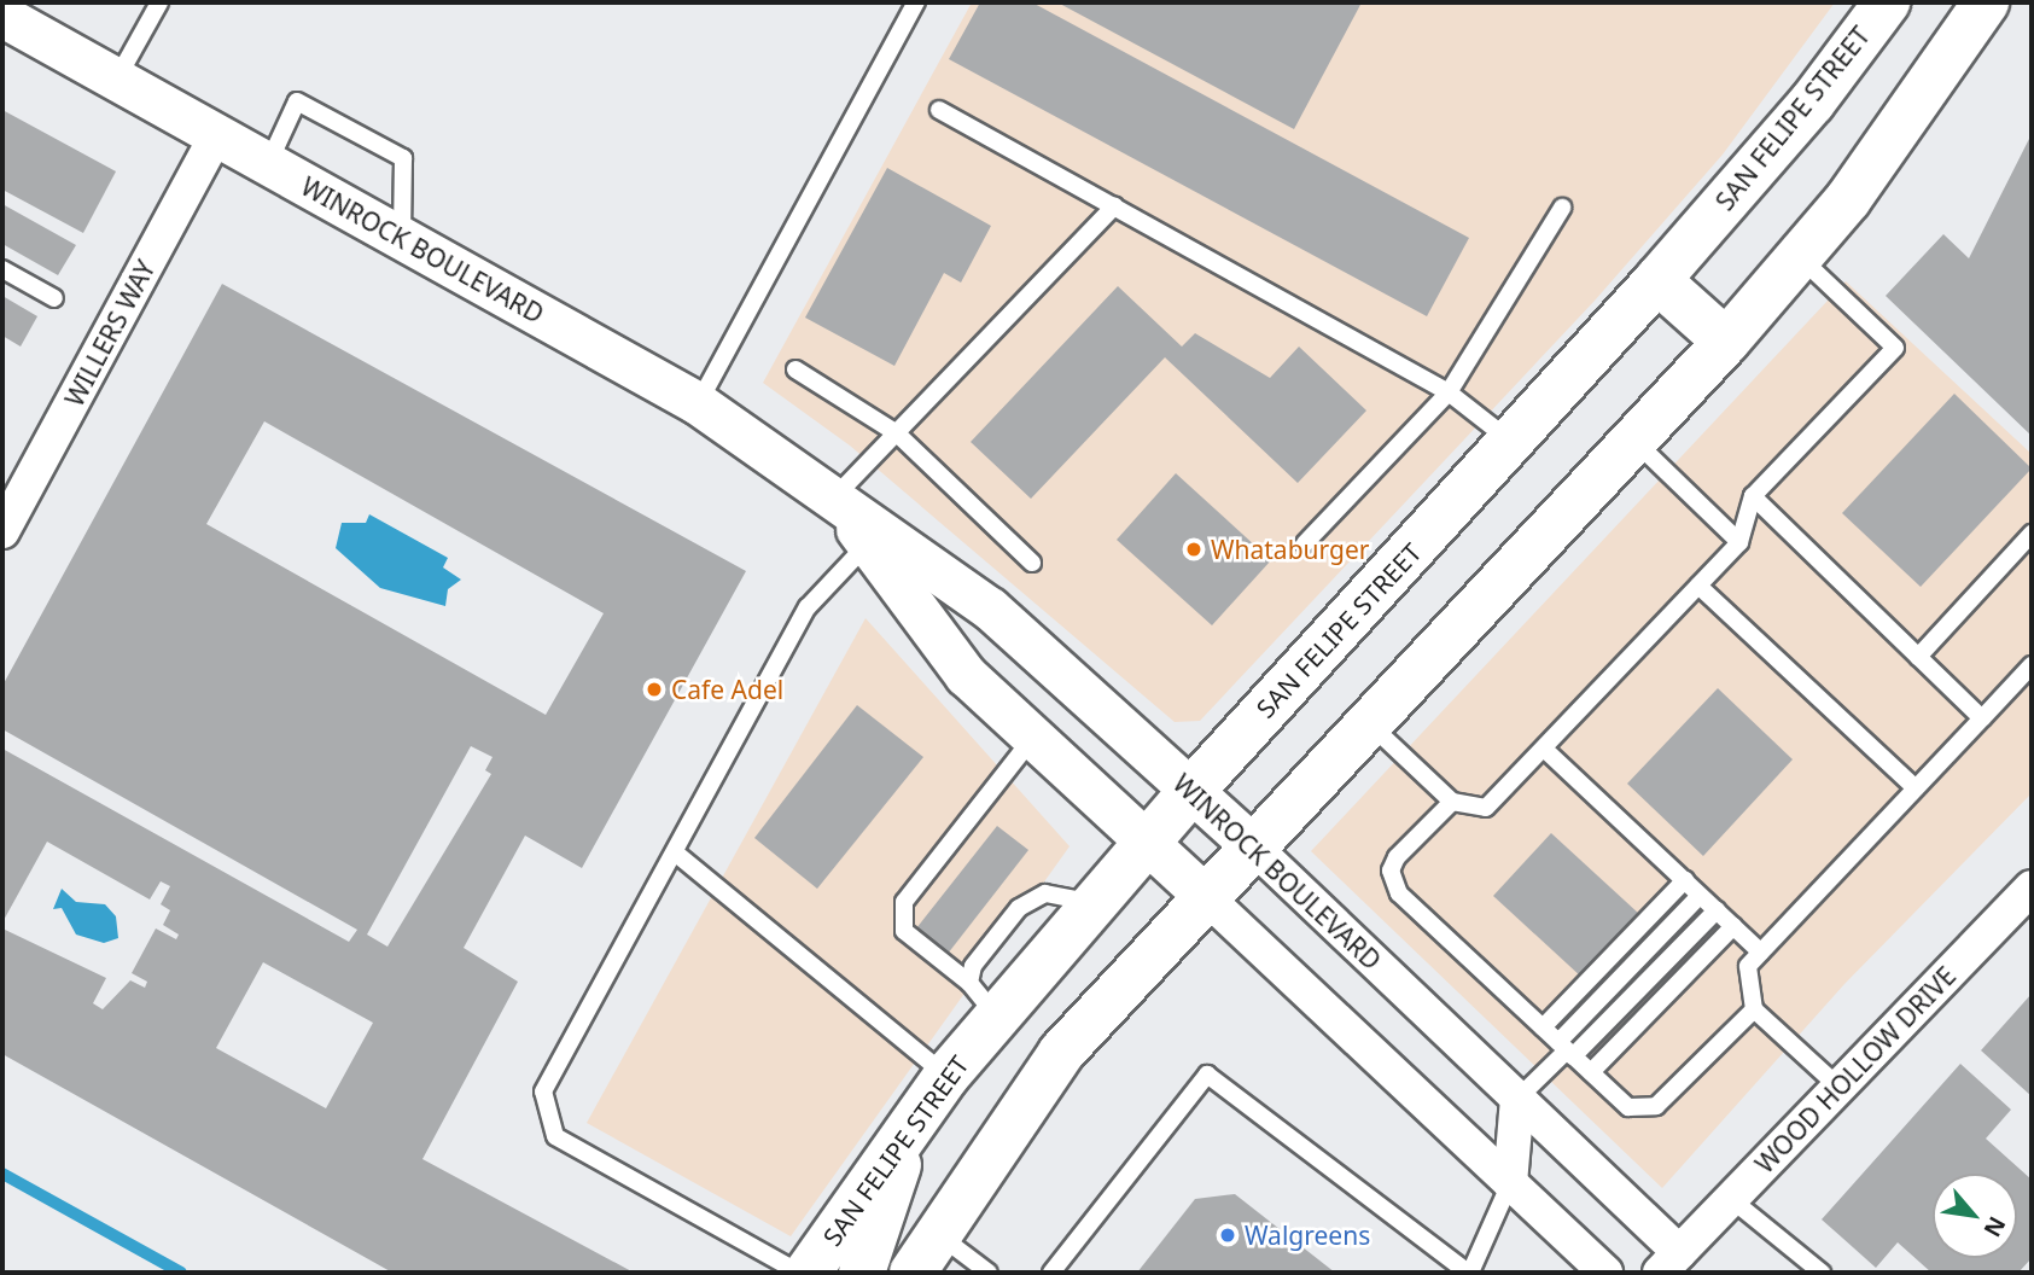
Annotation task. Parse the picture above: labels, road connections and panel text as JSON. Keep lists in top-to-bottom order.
{
  "streets": {
    "main road": ["SAN FELIPE STREET"],
    "street": ["WINROCK BOULEVARD", "WILLERS WAY", "WOOD HOLLOW DRIVE"]
  },
  "crossings": [
    ["SAN FELIPE STREET", "WINROCK BOULEVARD"],
    ["WINROCK BOULEVARD", "WILLERS WAY"],
    ["WINROCK BOULEVARD", "WOOD HOLLOW DRIVE"]
  ],
  "places": ["Whataburger", "Cafe Adel", "Walgreens"],
  "north": "bottom right"
}
